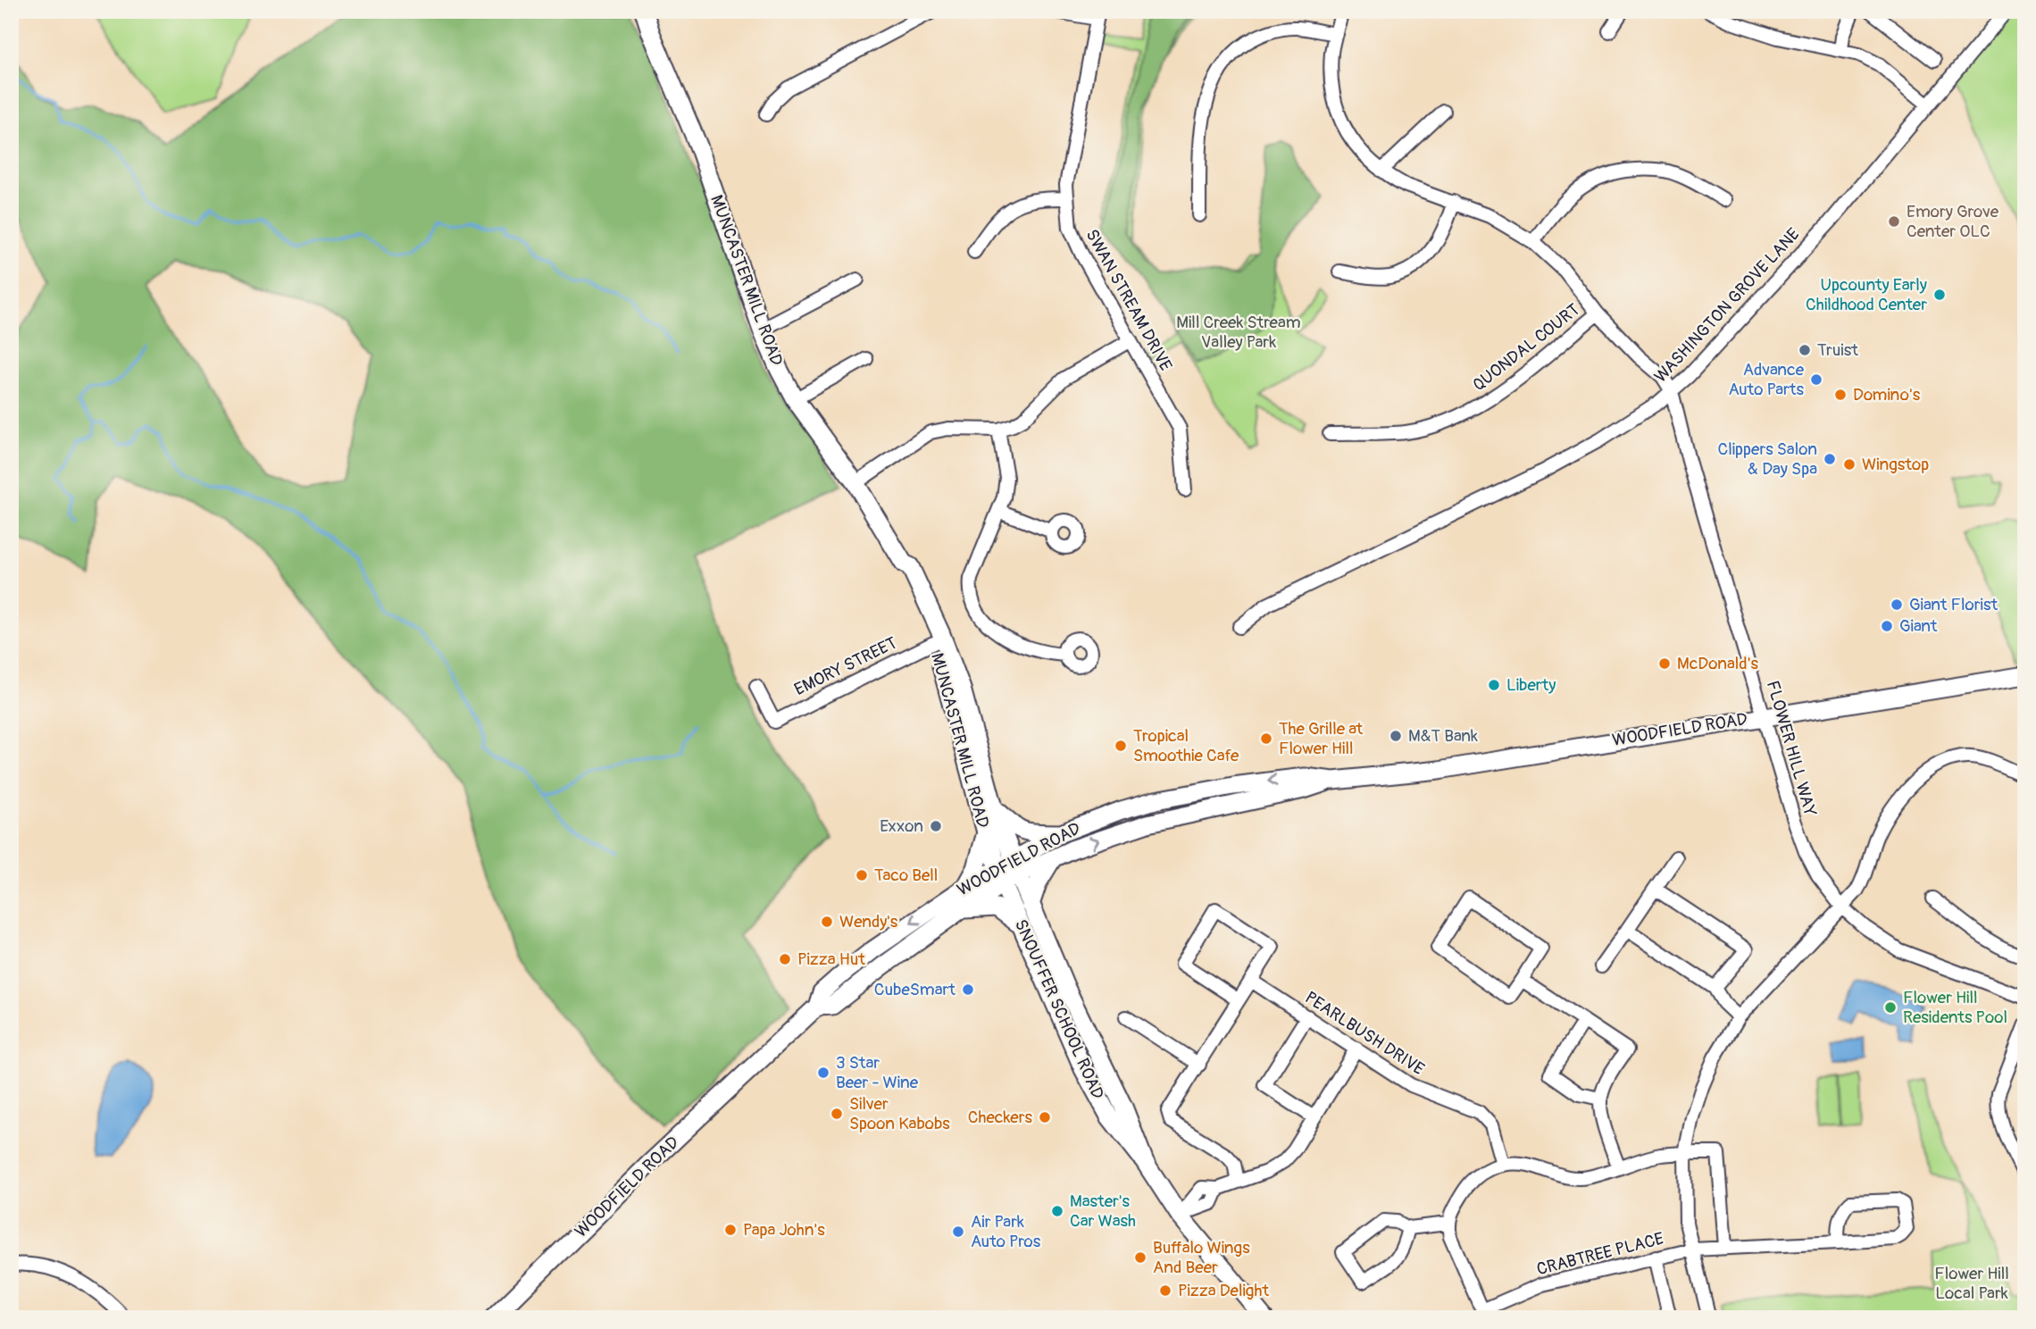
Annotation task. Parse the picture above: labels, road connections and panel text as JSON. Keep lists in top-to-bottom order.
{
  "streets": {
    "main road": ["MUNCASTER MILL ROAD", "WOODFIELD ROAD", "SNOUFFER SCHOOL ROAD"],
    "street": [
      "SWAN STREAM DRIVE",
      "WASHINGTON GROVE LANE",
      "QUONDAL COURT",
      "EMORY STREET",
      "FLOWER HILL WAY",
      "PEARLBUSH DRIVE",
      "CRABTREE PLACE"
    ]
  },
  "crossings": [
    ["MUNCASTER MILL ROAD", "EMORY STREET"],
    ["MUNCASTER MILL ROAD", "WOODFIELD ROAD"],
    ["MUNCASTER MILL ROAD", "SNOUFFER SCHOOL ROAD"],
    ["WASHINGTON GROVE LANE", "FLOWER HILL WAY"],
    ["WOODFIELD ROAD", "FLOWER HILL WAY"],
    ["WOODFIELD ROAD", "SNOUFFER SCHOOL ROAD"]
  ],
  "parks": ["Mill Creek Stream Valley Park", "Flower Hill Local Park"],
  "places": [
    "Emory Grove Center OLC",
    "Upcounty Early Childhood Center",
    "Truist",
    "Advance Auto Parts",
    "Domino's",
    "Clippers Salon & Day Spa",
    "Wingstop",
    "Giant Florist",
    "Giant",
    "McDonald's",
    "Liberty",
    "M&T Bank",
    "The Grille at Flower Hill",
    "Tropical Smoothie Cafe",
    "Exxon",
    "Taco Bell",
    "Wendy's",
    "Pizza Hut",
    "CubeSmart",
    "Flower Hill Residents Pool",
    "3 Star Beer - Wine",
    "Silver Spoon Kabobs",
    "Checkers",
    "Master's Car Wash",
    "Papa John's",
    "Air Park Auto Pros",
    "Buffalo Wings And Beer",
    "Pizza Delight"
  ]
}
